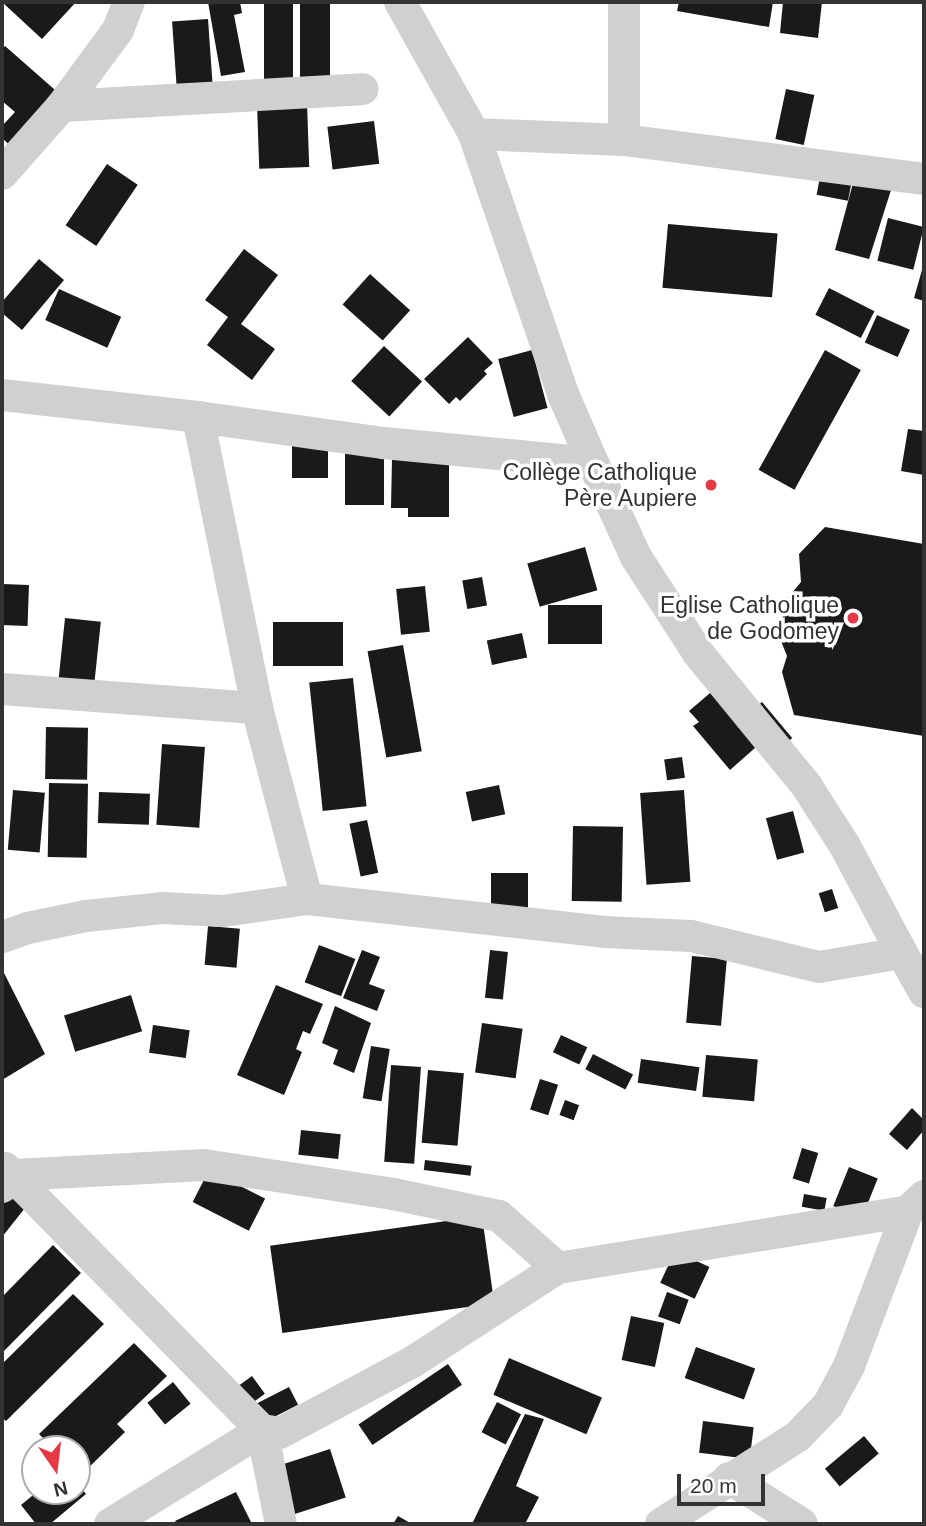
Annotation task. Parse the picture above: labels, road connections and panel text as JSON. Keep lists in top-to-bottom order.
{
  "places": ["Collège Catholique Père Aupiere", "Eglise Catholique de Godomey"],
  "scale_bar": "20 m",
  "north": "bottom"
}
